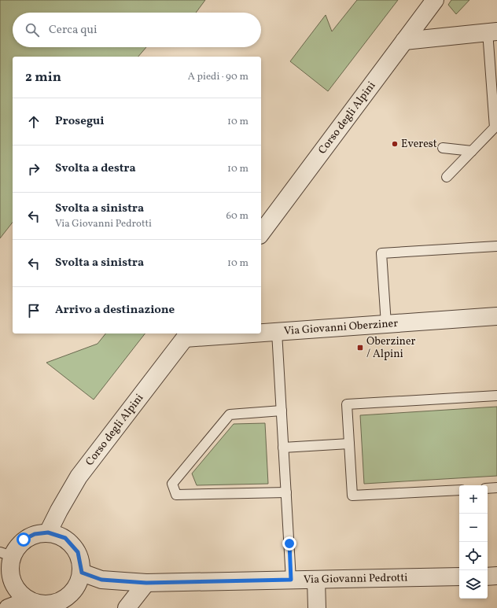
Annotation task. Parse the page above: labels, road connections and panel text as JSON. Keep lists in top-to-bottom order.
{
  "streets": {
    "street": ["Corso degli Alpini", "Via Giovanni Oberziner", "Via Giovanni Pedrotti"]
  },
  "crossings": [
    ["Corso degli Alpini", "Via Giovanni Oberziner"],
    ["Corso degli Alpini", "Via Giovanni Pedrotti"]
  ],
  "places": {
    "other": ["Everest"],
    "transit": ["Oberziner / Alpini"]
  },
  "page": {
    "search": "Cerca qui",
    "heading": ["2 min", "A piedi · 90 m"],
    "list": [
      ["Prosegui", "10 m"],
      ["Svolta a destra", "10 m"],
      ["Svolta a sinistra", "Via Giovanni Pedrotti", "60 m"],
      ["Svolta a sinistra", "10 m"],
      "Arrivo a destinazione"
    ],
    "map_buttons": ["+", "−"]
  }
}
